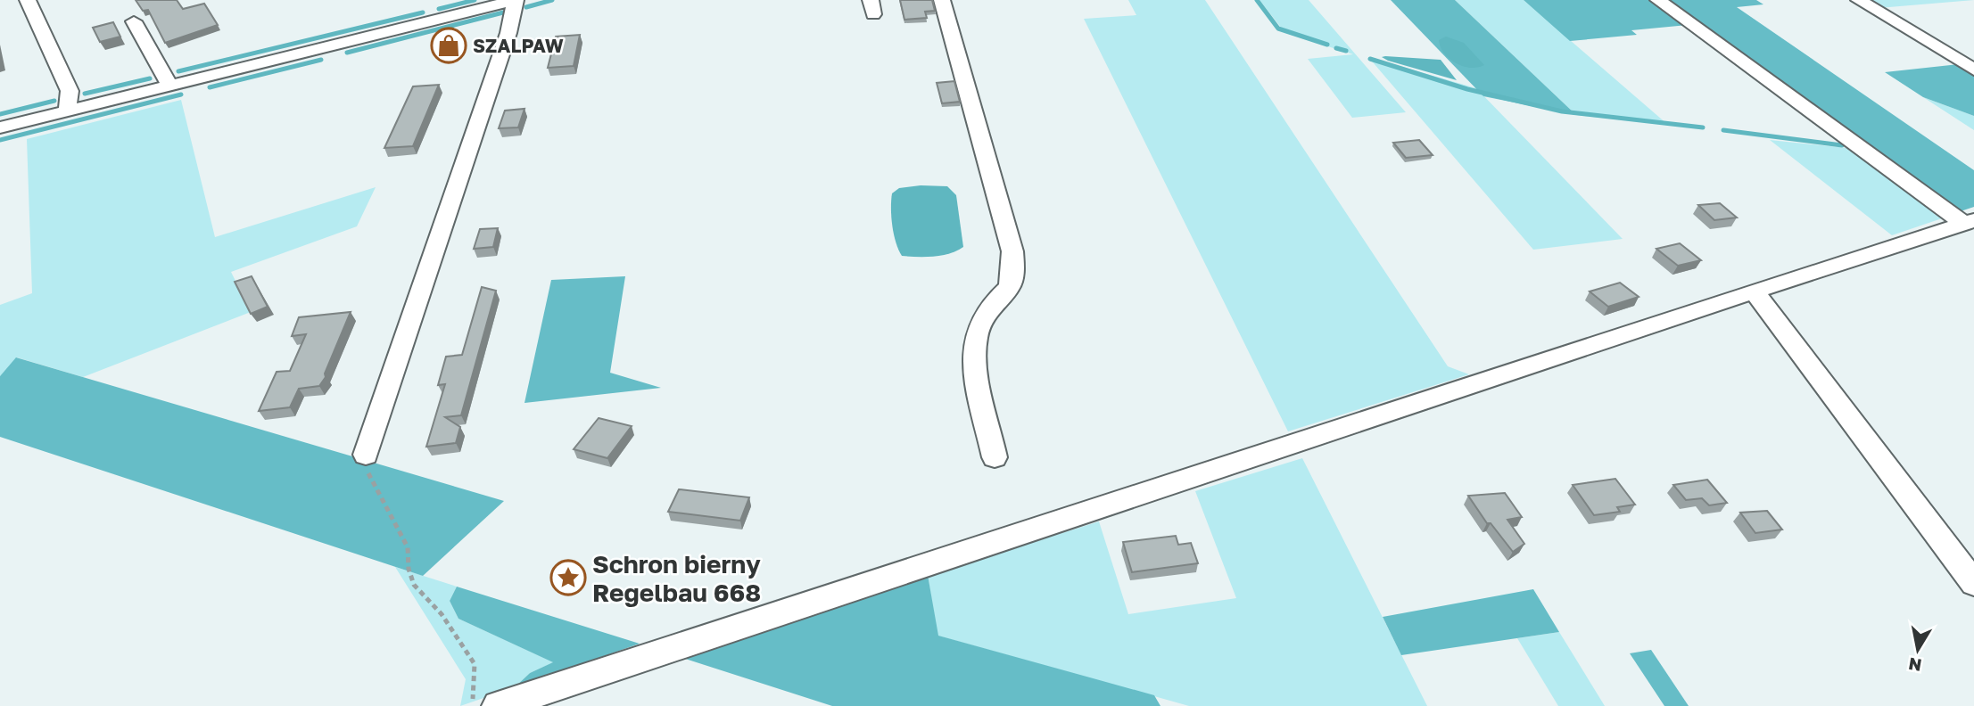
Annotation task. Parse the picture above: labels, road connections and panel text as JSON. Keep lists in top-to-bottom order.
{
  "places": {
    "shop": ["SZALPAW"],
    "place": ["Schron bierny Regelbau 668"]
  },
  "north": "bottom"
}
